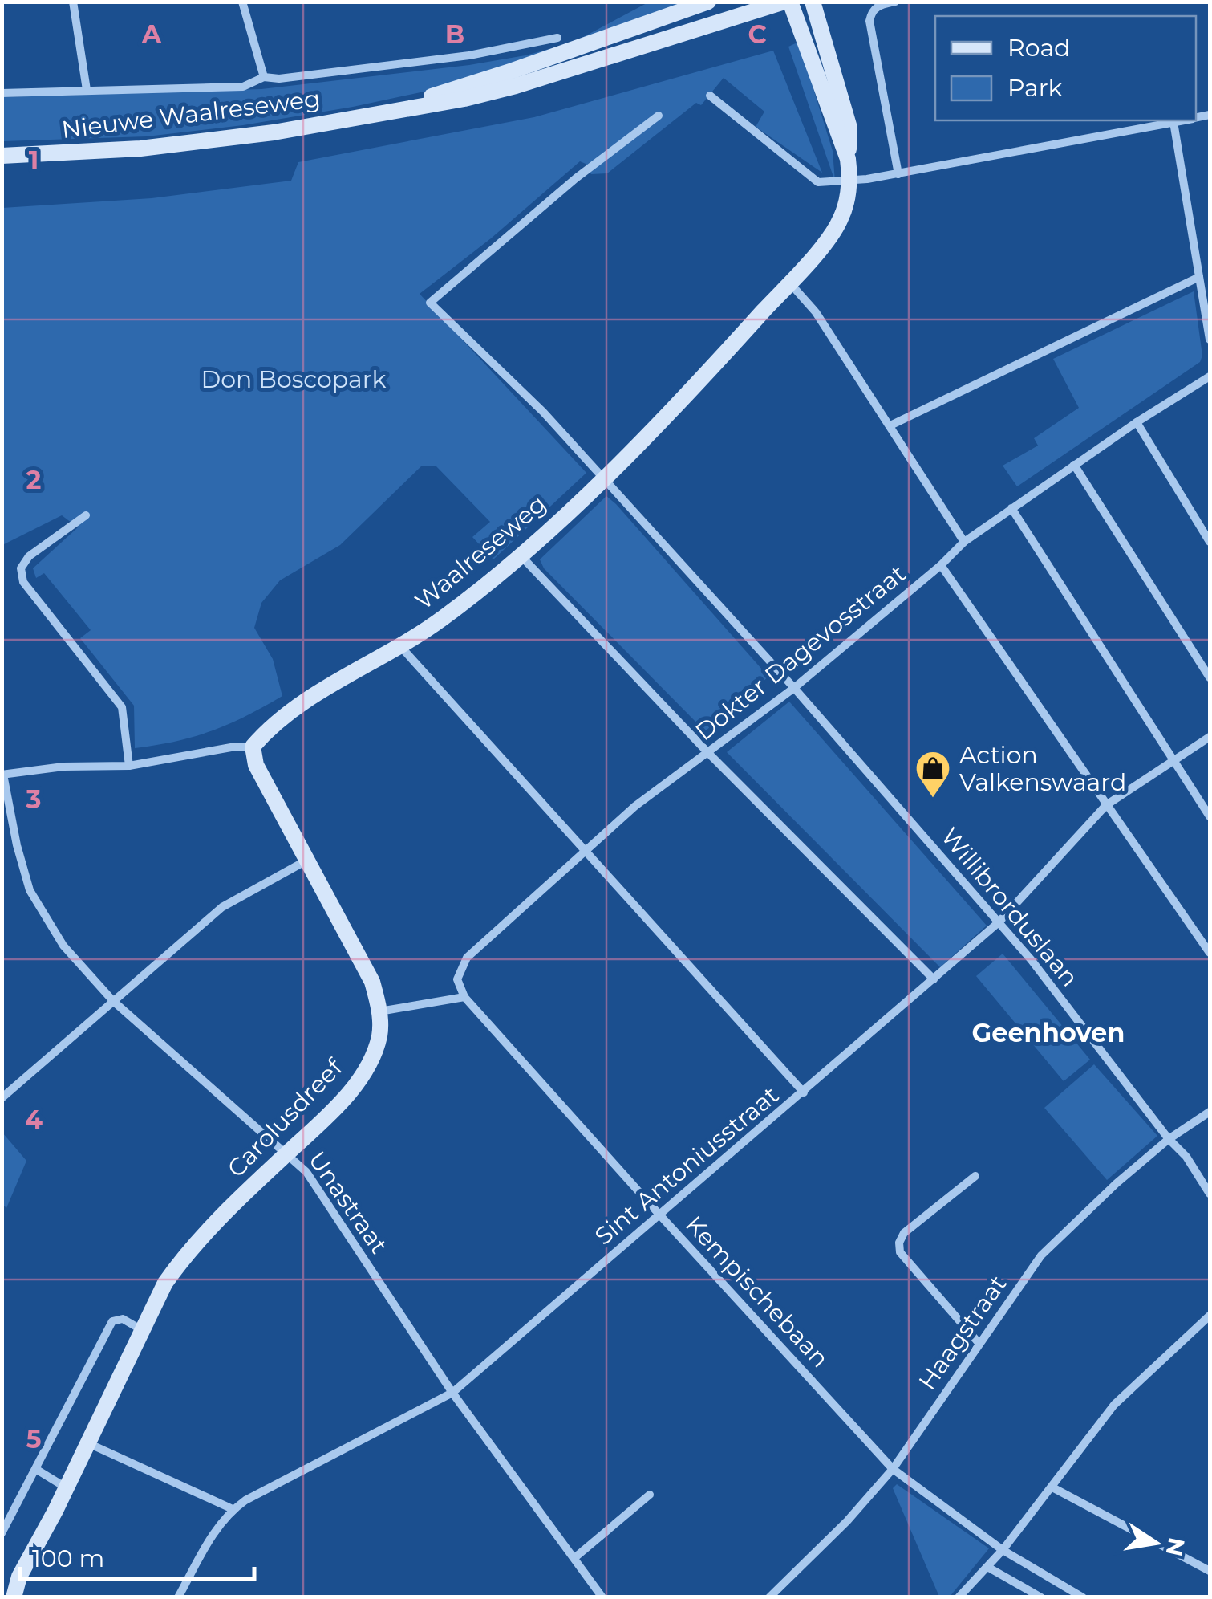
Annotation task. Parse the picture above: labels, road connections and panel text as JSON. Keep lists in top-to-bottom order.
{
  "streets": {
    "street": [
      "Nieuwe Waalreseweg",
      "Waalreseweg",
      "Dokter Dagevosstraat",
      "Willibrorduslaan",
      "Carolusdreef",
      "Sint Antoniusstraat",
      "Unastraat",
      "Kempischebaan",
      "Haagstraat"
    ]
  },
  "crossings": [
    ["Waalreseweg", "Willibrorduslaan"],
    ["Waalreseweg", "Carolusdreef"],
    ["Dokter Dagevosstraat", "Willibrorduslaan"],
    ["Dokter Dagevosstraat", "Kempischebaan"],
    ["Willibrorduslaan", "Sint Antoniusstraat"],
    ["Willibrorduslaan", "Haagstraat"],
    ["Carolusdreef", "Unastraat"],
    ["Sint Antoniusstraat", "Unastraat"],
    ["Sint Antoniusstraat", "Kempischebaan"],
    ["Kempischebaan", "Haagstraat"]
  ],
  "districts": ["Geenhoven"],
  "parks": ["Don Boscopark"],
  "places": {
    "shop": ["Action Valkenswaard"]
  },
  "legend": ["Road", "Park"],
  "scale_bar": "100 m",
  "north": "right",
  "grid": {
    "columns": ["A", "B", "C"],
    "rows": [
      "1",
      "2",
      "3",
      "4",
      "5"
    ]
  }
}
